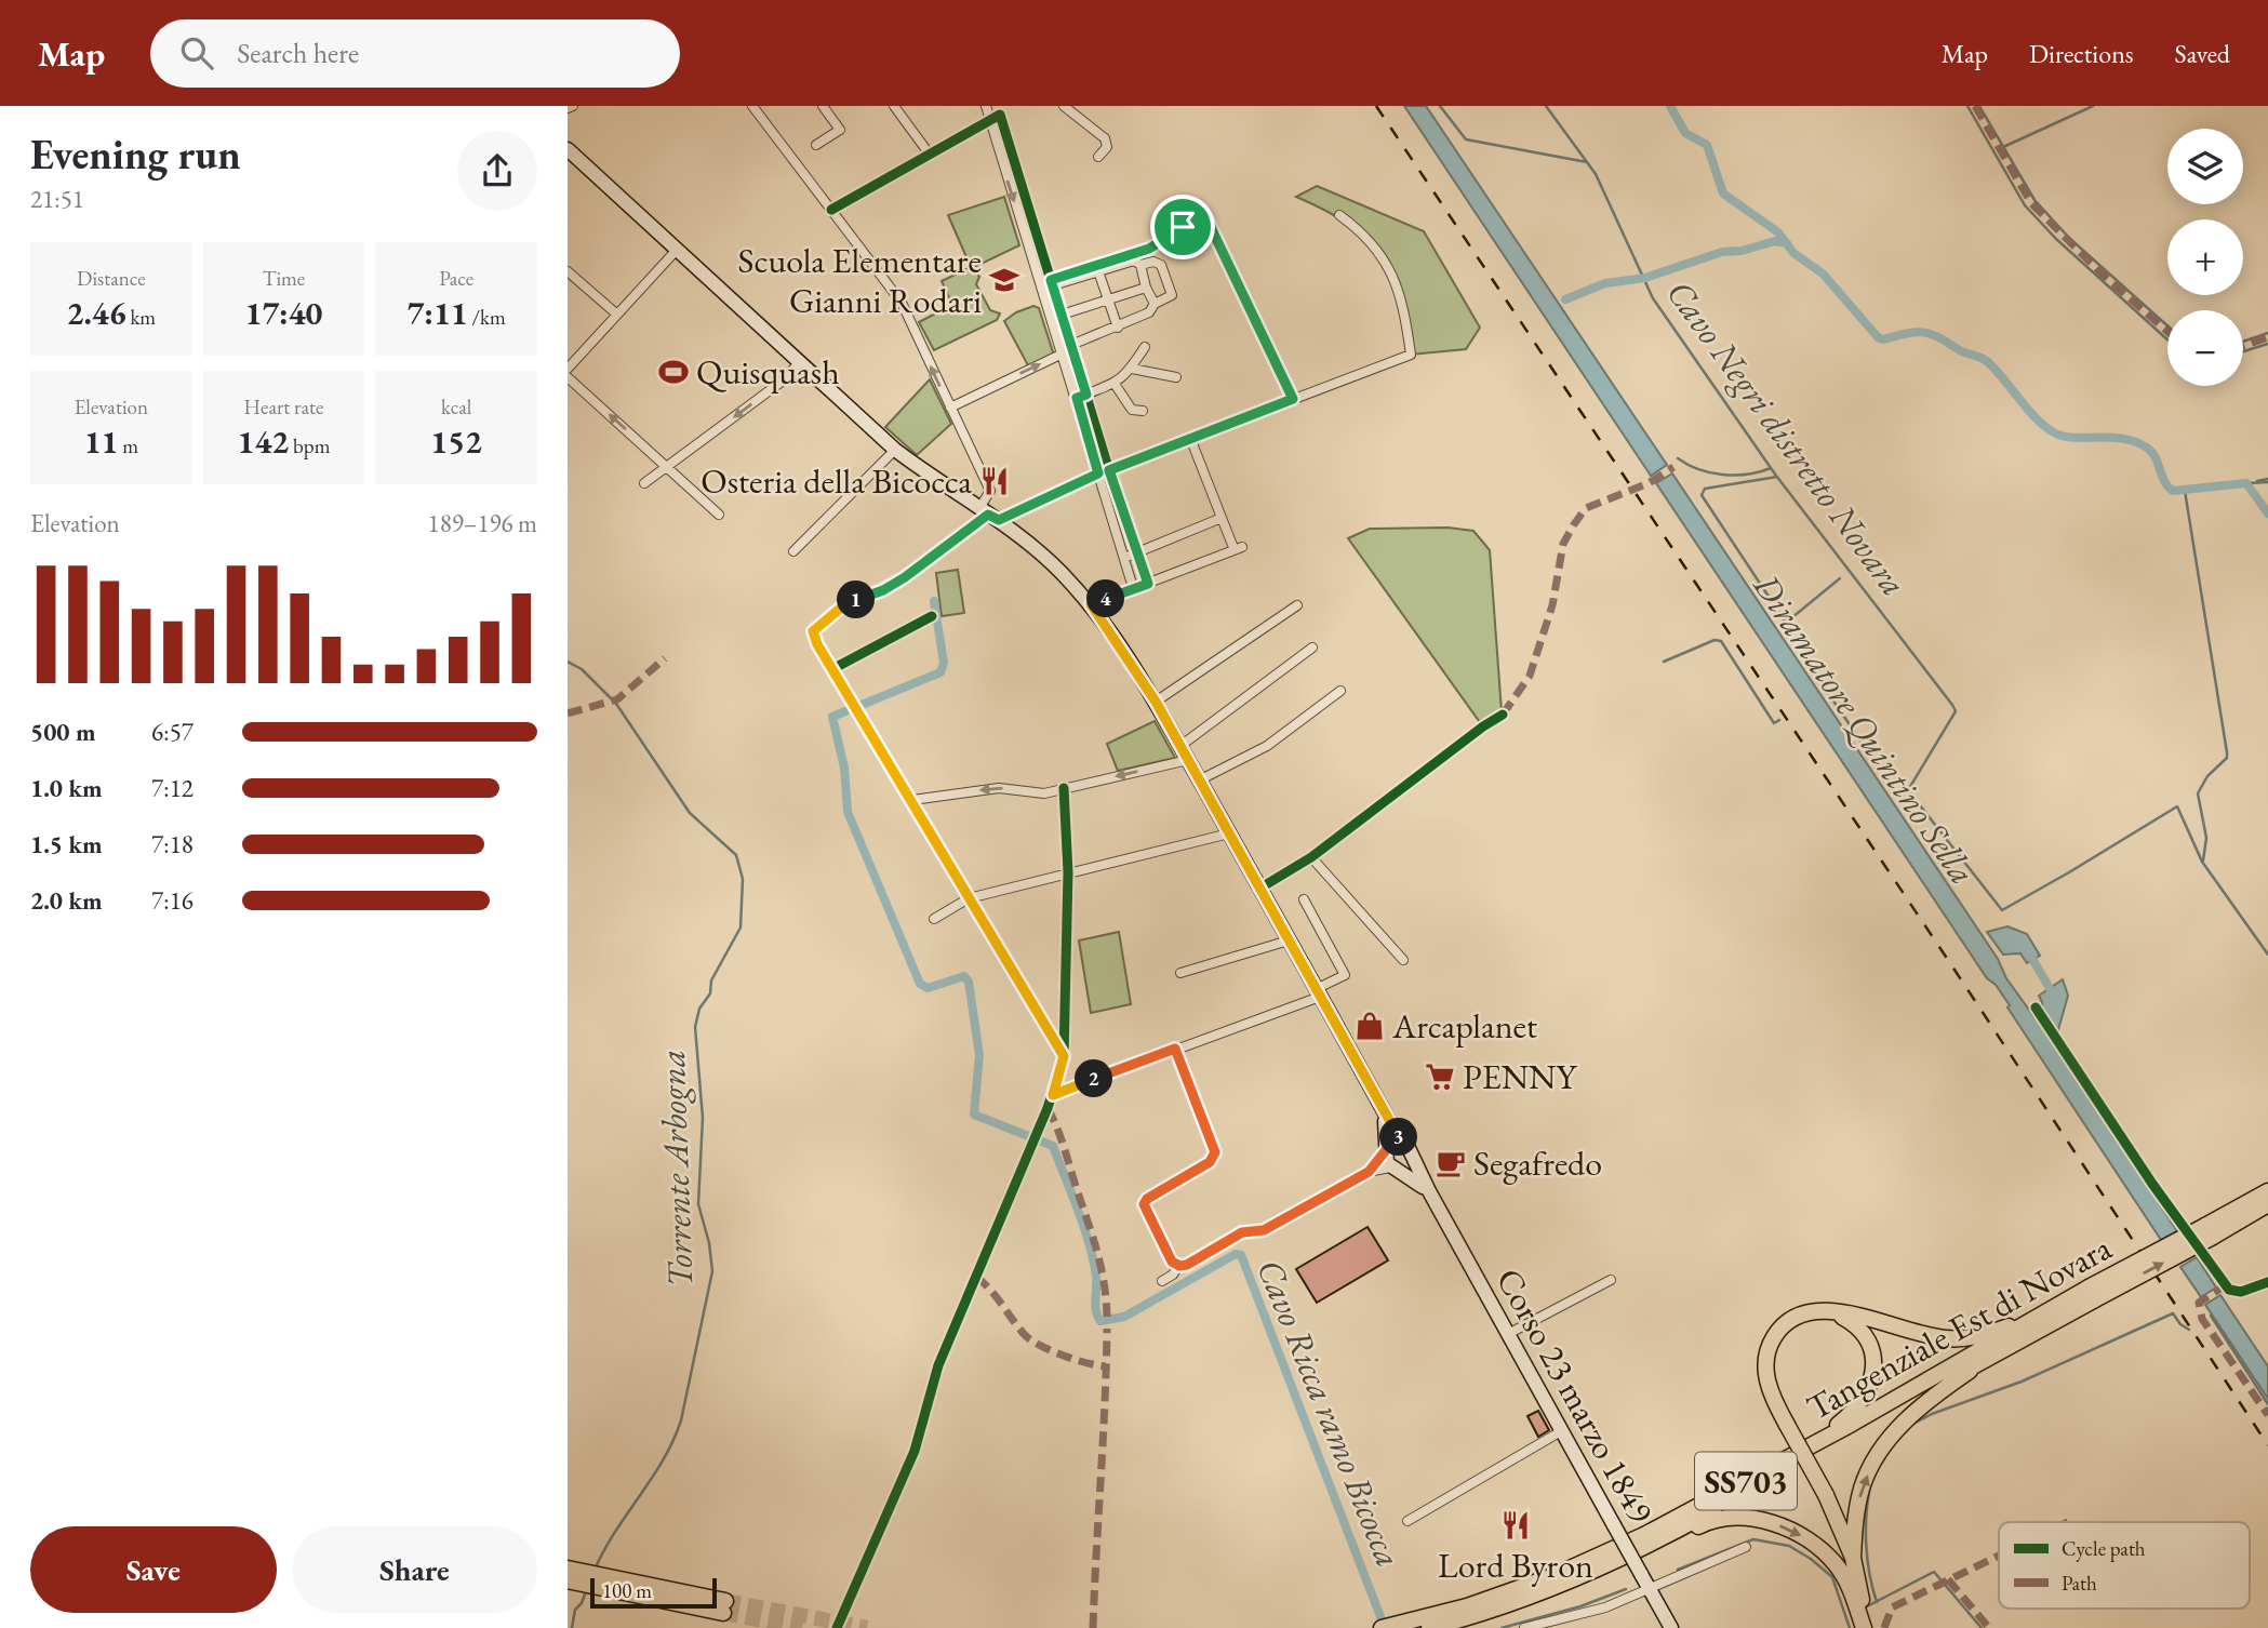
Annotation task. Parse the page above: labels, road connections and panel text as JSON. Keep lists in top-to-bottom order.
{
  "streets": {
    "highway": ["Tangenziale Est di Novara", "SS703"],
    "main road": ["Corso 23 marzo 1849"]
  },
  "crossings": [
    ["Tangenziale Est di Novara", "SS703"]
  ],
  "water": [
    "Cavo Negri distretto Novara",
    "Diramatore Quintino Sella",
    "Torrente Arbogna",
    "Cavo Ricca ramo Bicocca"
  ],
  "places": {
    "school or university": ["Scuola Elementare Gianni Rodari"],
    "sports": ["Quisquash"],
    "restaurant": ["Osteria della Bicocca", "Lord Byron"],
    "shop": ["Arcaplanet"],
    "supermarket": ["PENNY"],
    "cafe": ["Segafredo"]
  },
  "legend": ["Cycle path", "Path"],
  "scale_bar": "100 m",
  "page": {
    "header": "Map",
    "search": "Search here",
    "nav": ["Map", "Directions", "Saved"],
    "heading": ["Evening run", "21:51"],
    "map_buttons": ["+", "−"],
    "stats": [
      ["Distance", "2.46 km"],
      ["Time", "17:40"],
      ["Pace", "7:11 /km"],
      ["Elevation", "11 m"],
      ["Heart rate", "142 bpm"],
      ["kcal", "152"]
    ],
    "chart": ["Elevation", "189–196 m"],
    "pins": [
      "4",
      "1",
      "2",
      "3"
    ],
    "list": [
      {
        "name": "500 m",
        "note": "6:57"
      },
      {
        "name": "1.0 km",
        "note": "7:12"
      },
      {
        "name": "1.5 km",
        "note": "7:18"
      },
      {
        "name": "2.0 km",
        "note": "7:16"
      }
    ],
    "buttons": ["Save", "Share"],
    "scale": "100 m"
  }
}
